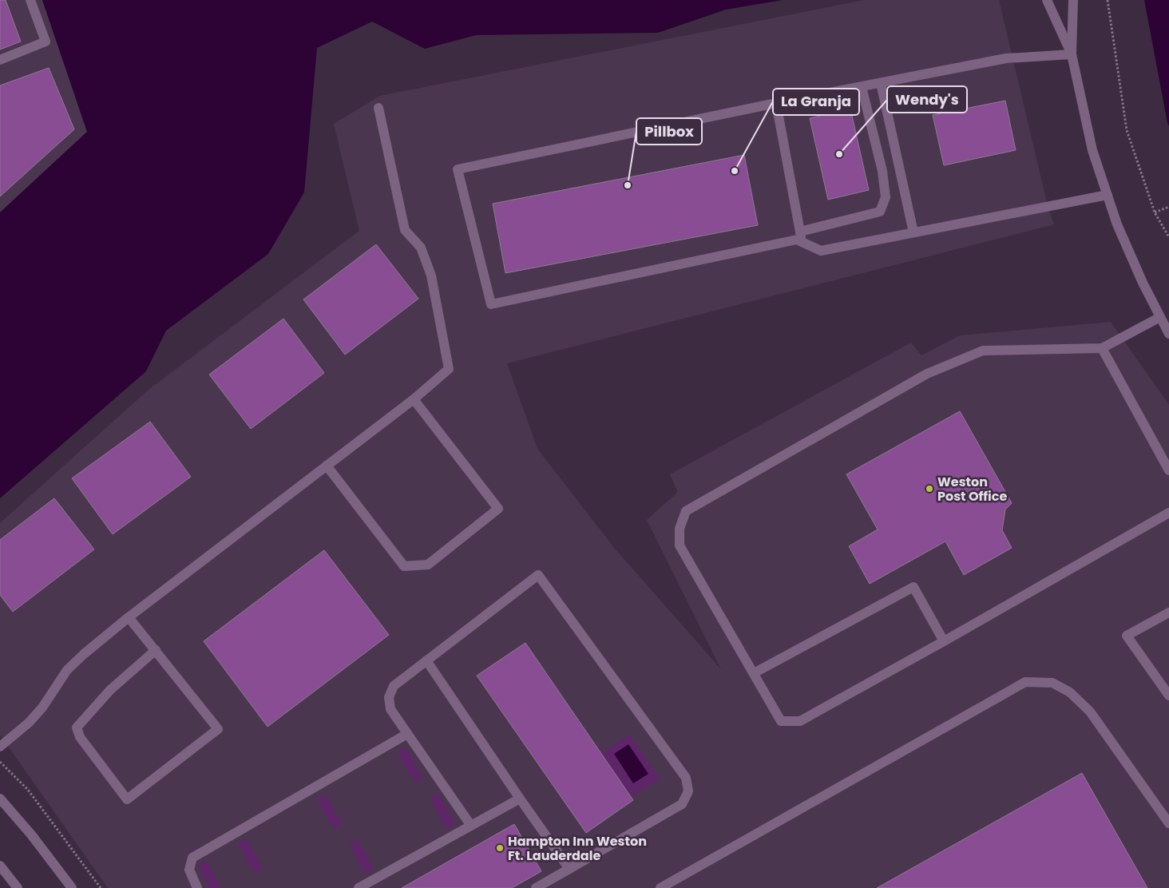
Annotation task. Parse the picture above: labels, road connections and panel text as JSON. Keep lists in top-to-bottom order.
{
  "places": [
    "Wendy's",
    "La Granja",
    "Pillbox",
    "Weston Post Office",
    "Hampton Inn Weston Ft. Lauderdale"
  ]
}
